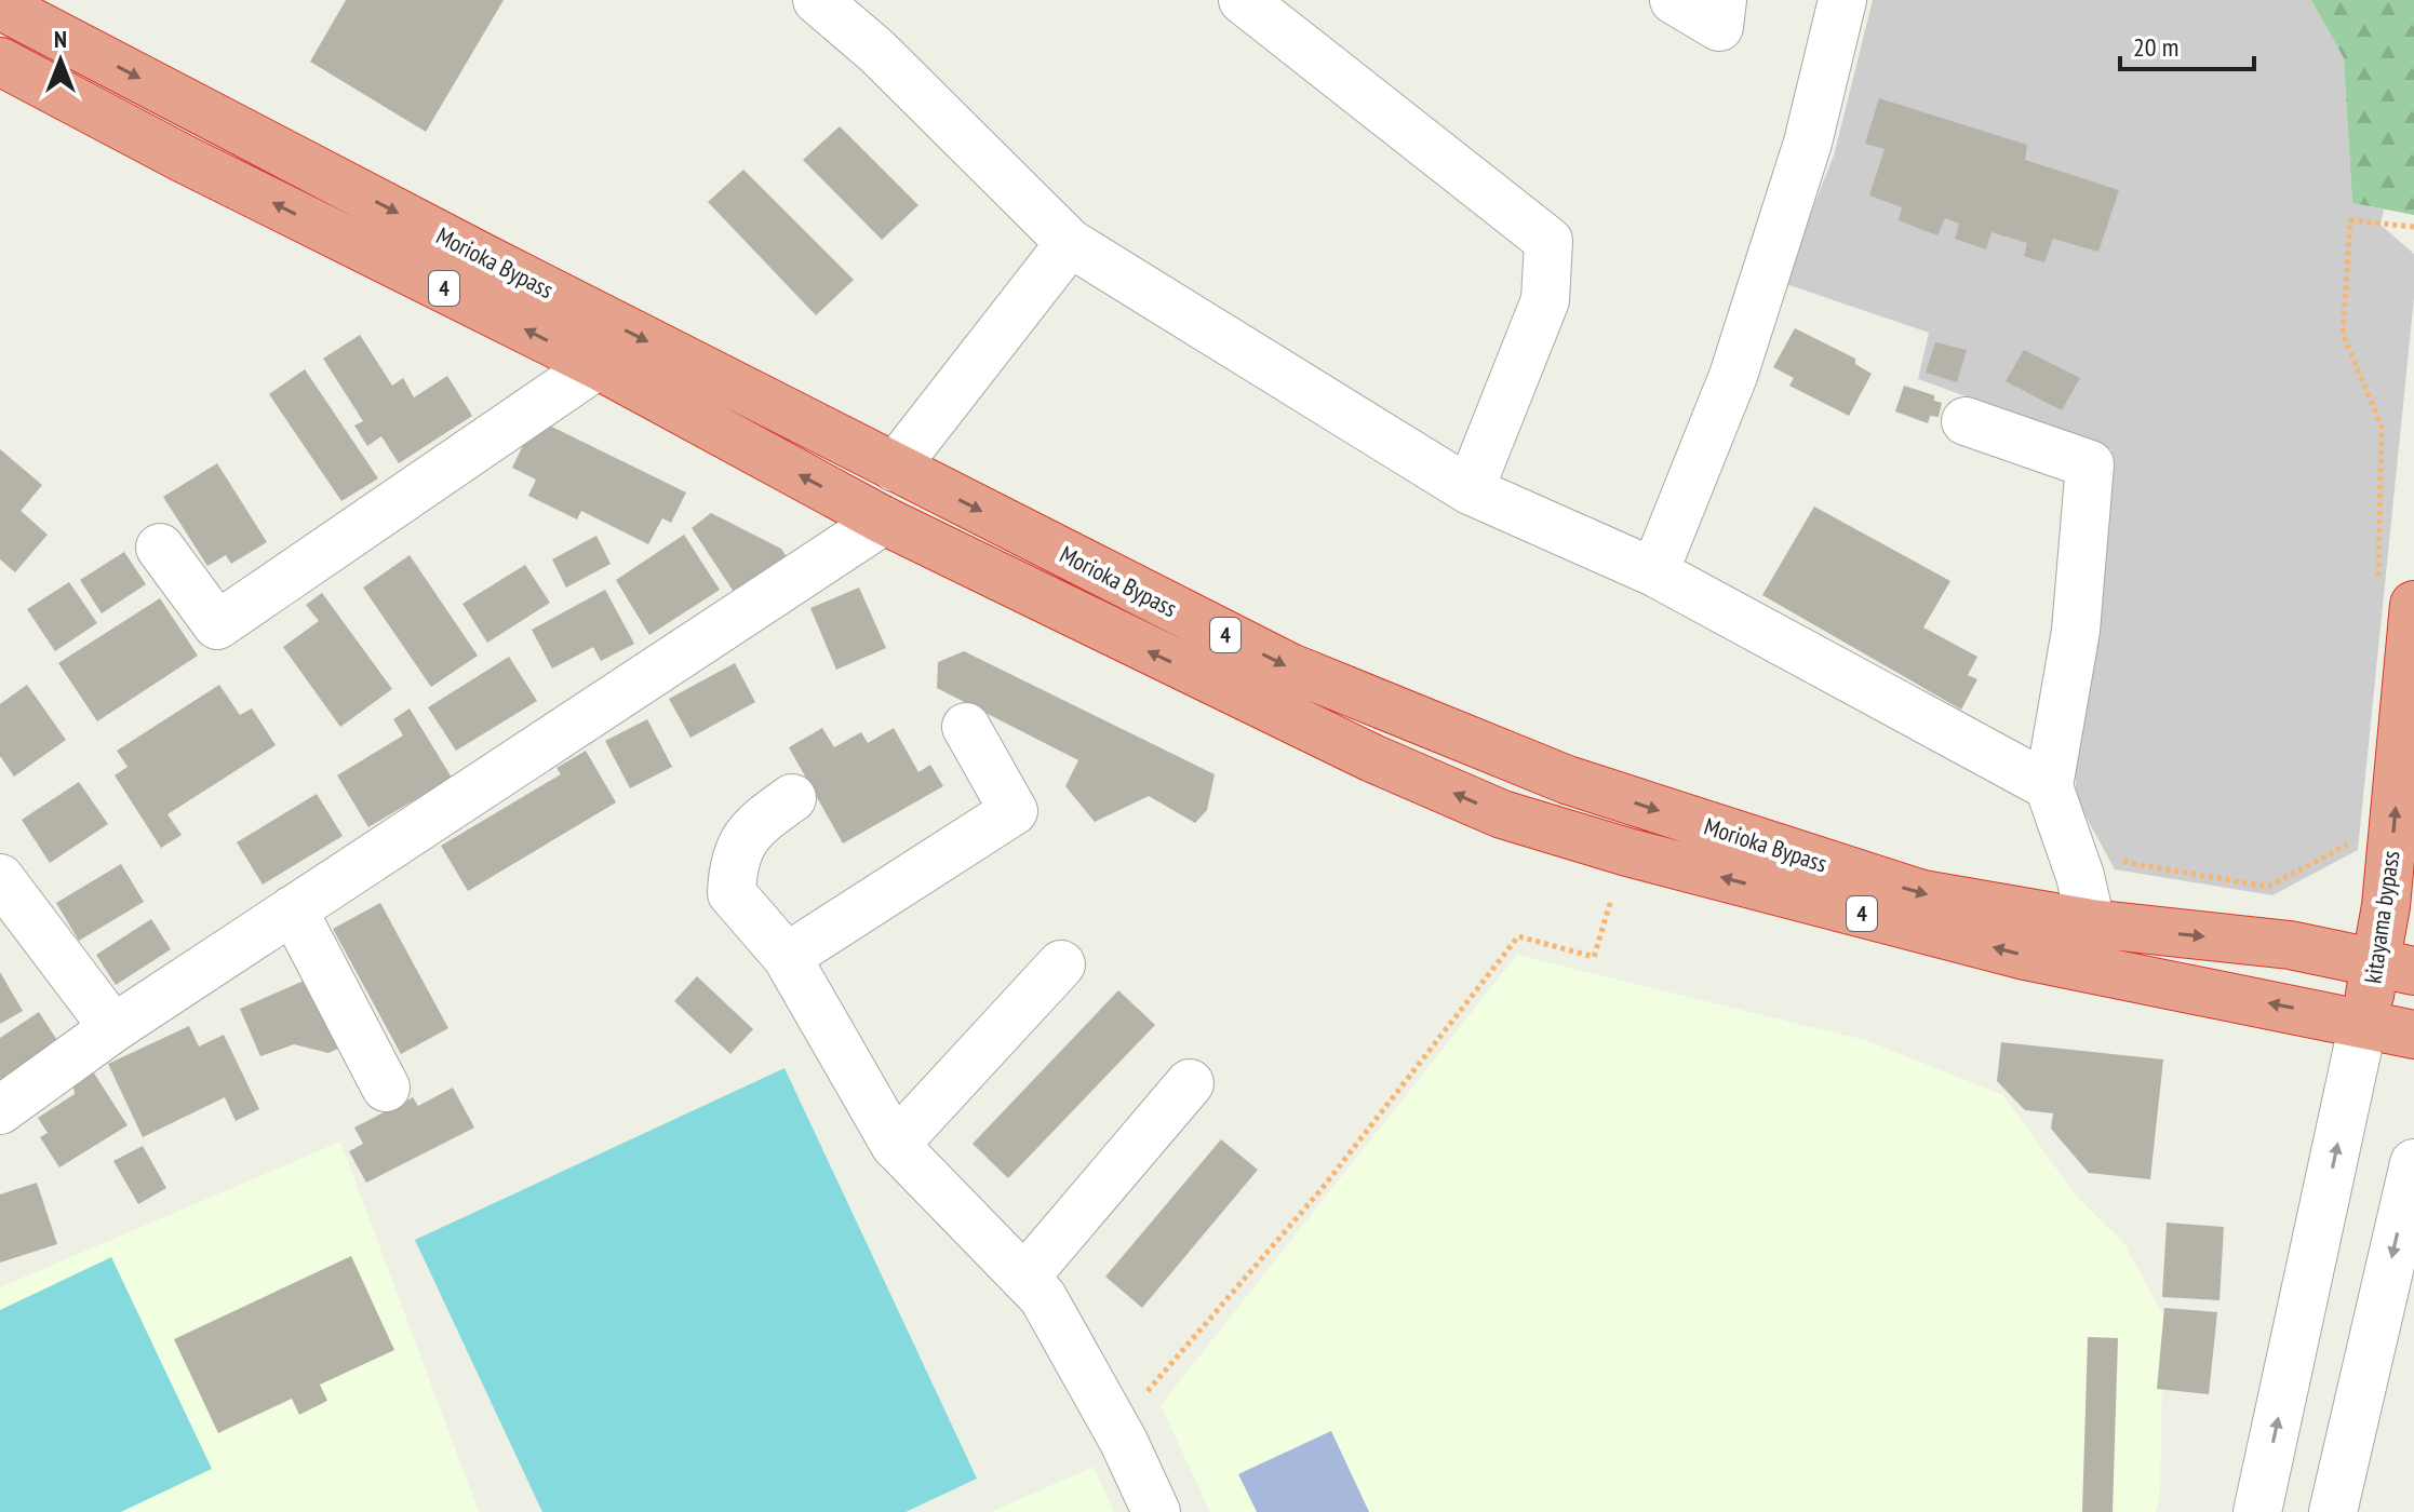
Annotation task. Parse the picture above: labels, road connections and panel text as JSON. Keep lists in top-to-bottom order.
{
  "streets": {
    "highway": ["Morioka Bypass", "4", "kitayama bypass"]
  },
  "crossings": [
    ["Morioka Bypass", "kitayama bypass"]
  ],
  "one_way": ["kitayama bypass"],
  "scale_bar": "20 m",
  "north": "top"
}
